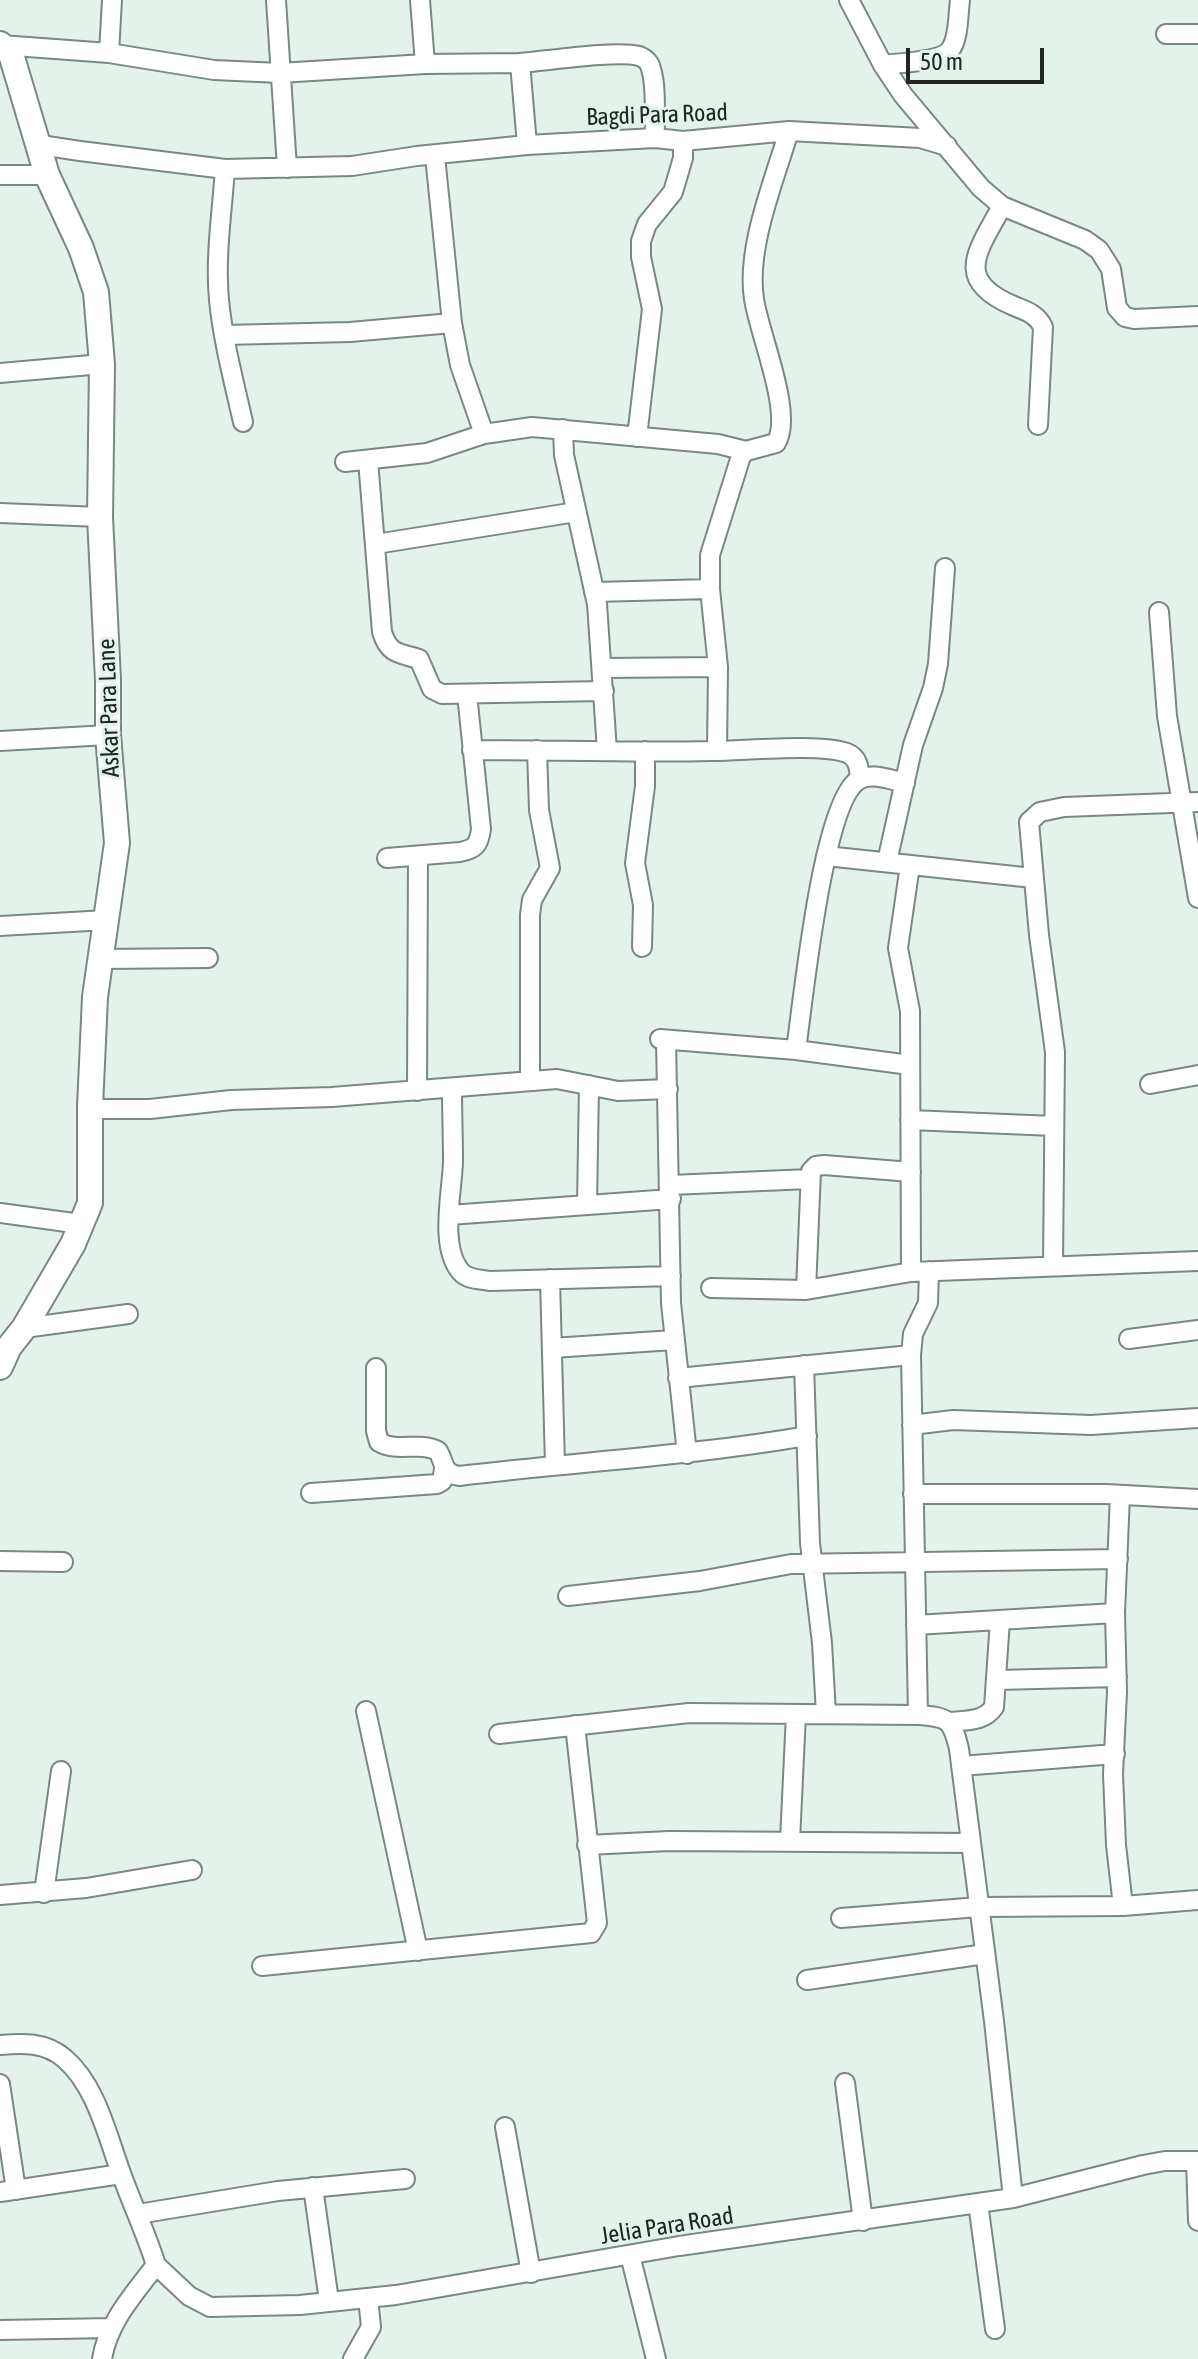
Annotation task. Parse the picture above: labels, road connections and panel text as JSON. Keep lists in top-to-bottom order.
{
  "streets": {
    "street": ["Bagdi Para Road", "Askar Para Lane", "Jelia Para Road"]
  },
  "crossings": [
    ["Bagdi Para Road", "Askar Para Lane"]
  ],
  "scale_bar": "50 m"
}
